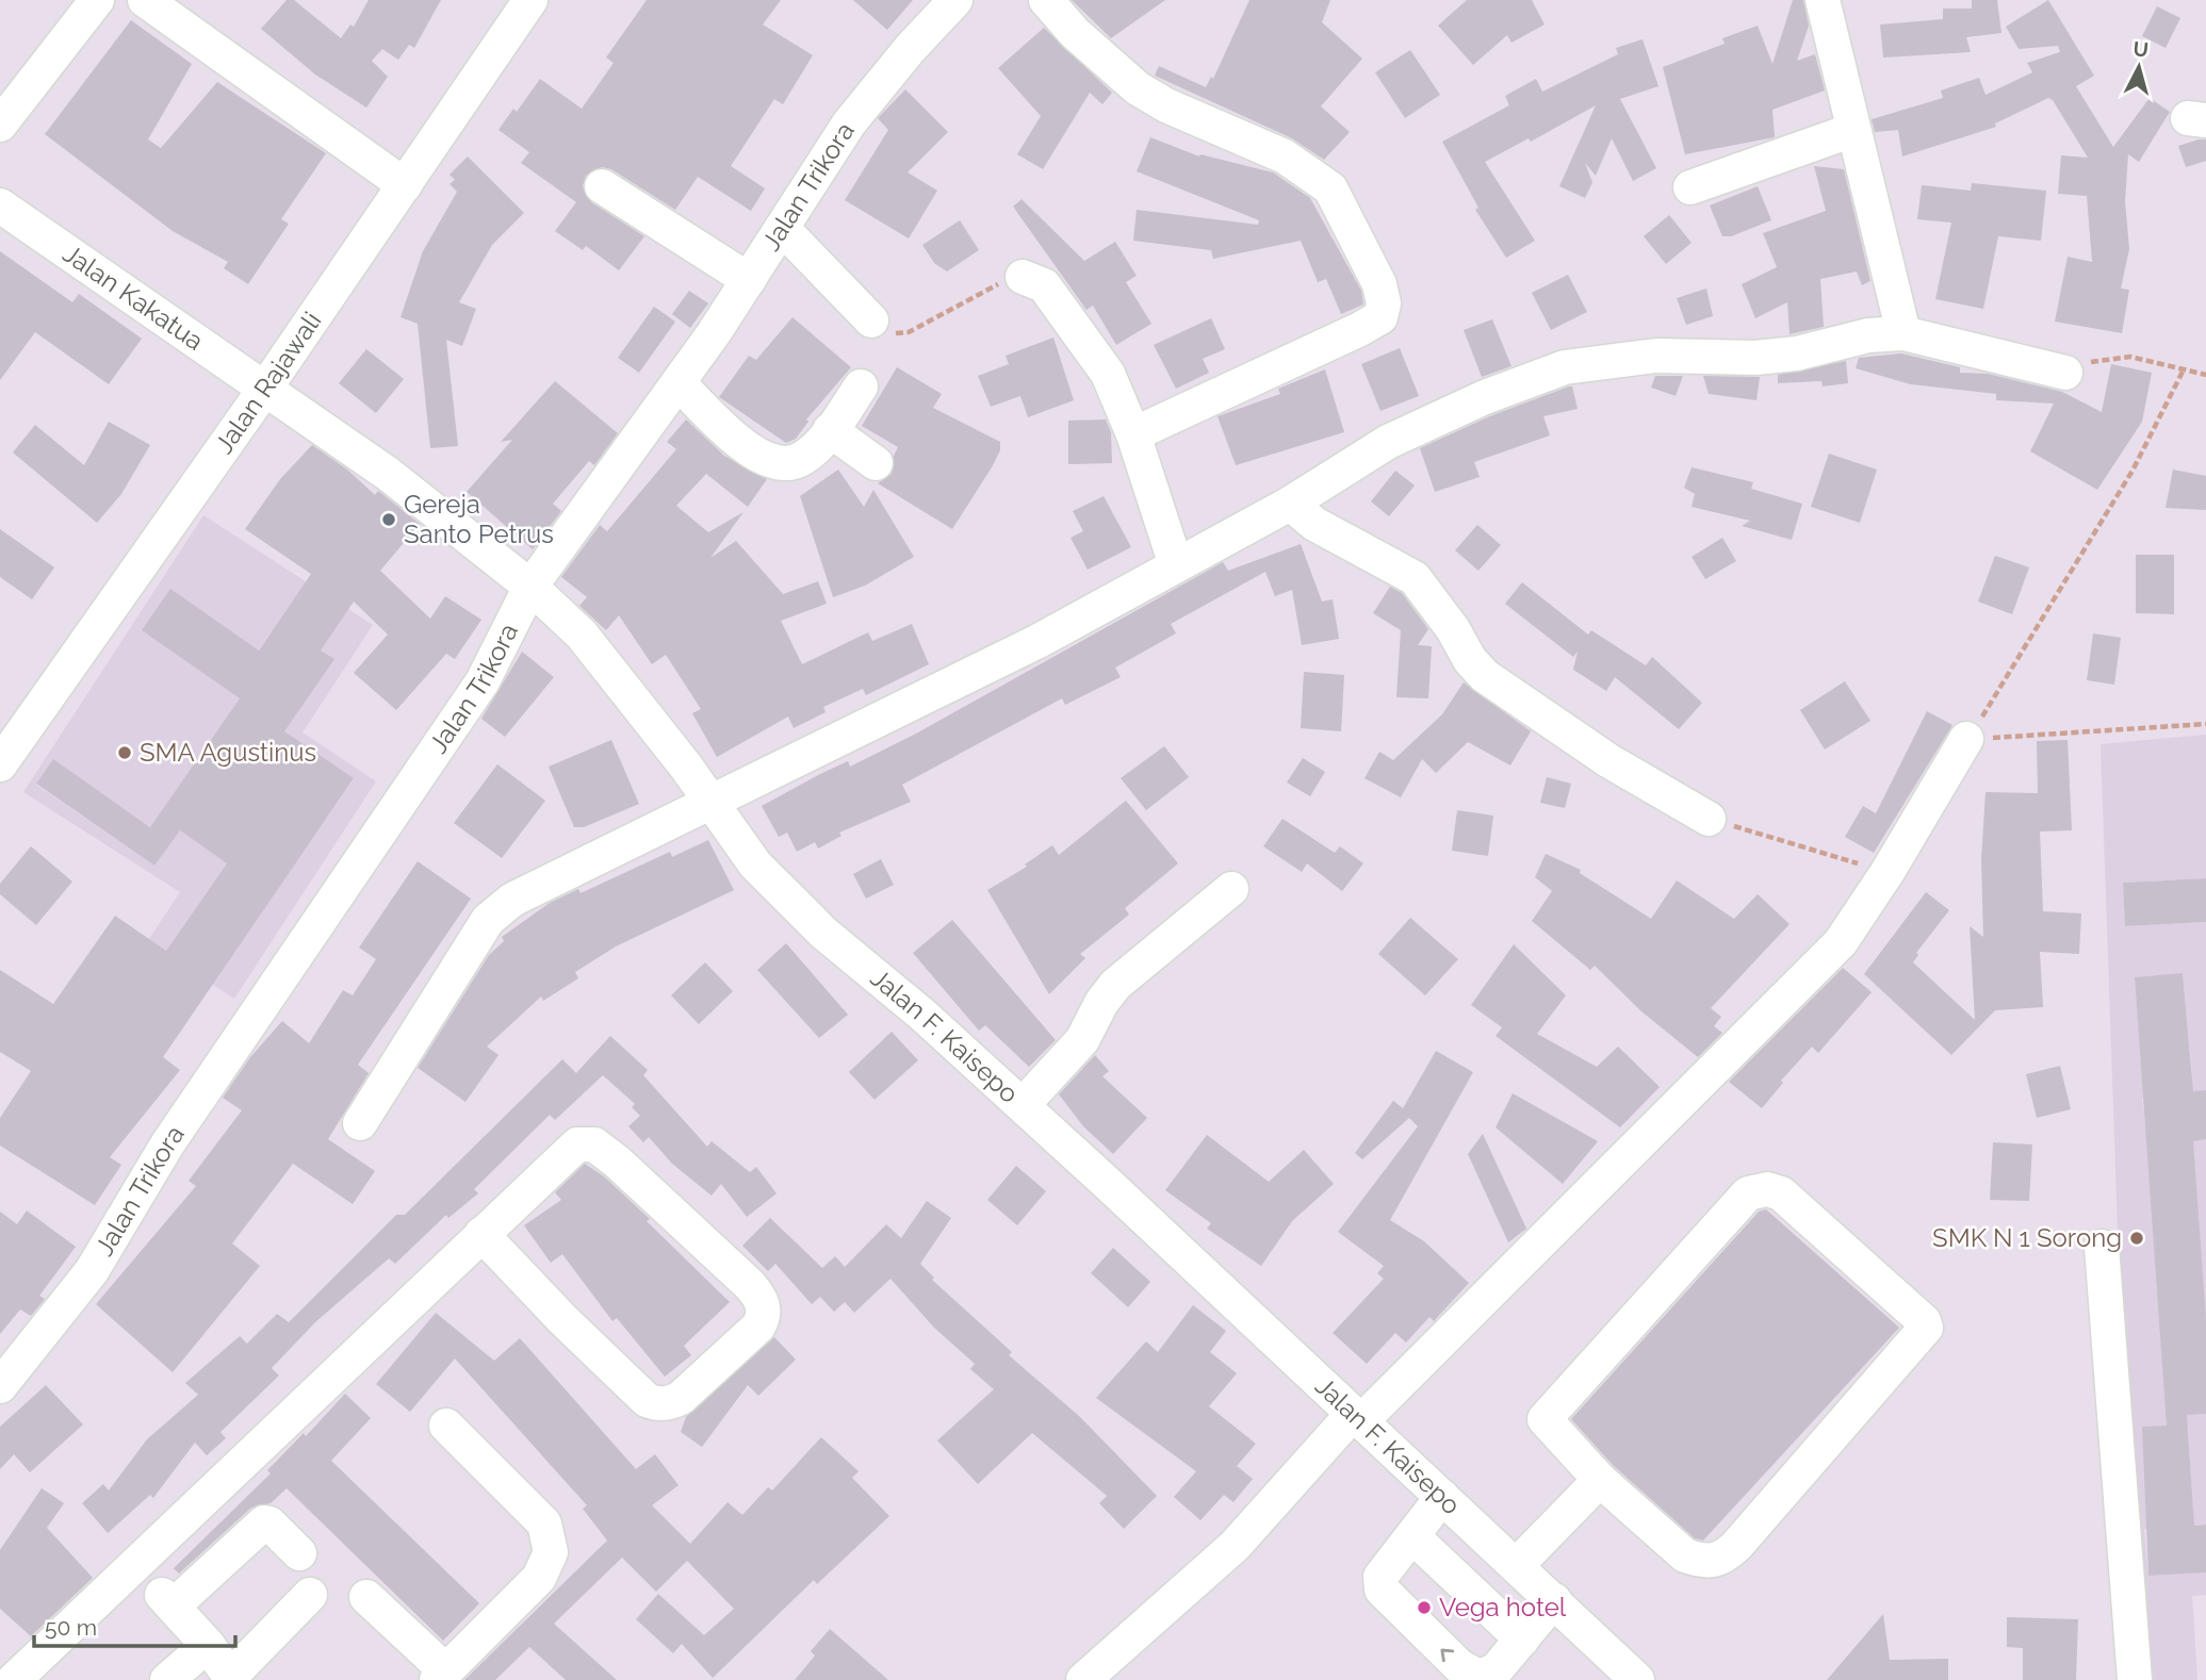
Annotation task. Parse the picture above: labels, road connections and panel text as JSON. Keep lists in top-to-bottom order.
{
  "streets": {
    "street": [
      "Jalan Trikora",
      "Jalan Kakatua",
      "Jalan Rajawali",
      "Jalan F. Kaisepo"
    ]
  },
  "crossings": [
    ["Jalan Trikora", "Jalan F. Kaisepo"],
    ["Jalan Kakatua", "Jalan Rajawali"],
    ["Jalan Kakatua", "Jalan F. Kaisepo"],
    ["Jalan Rajawali", "Jalan F. Kaisepo"]
  ],
  "places": [
    "Gereja Santo Petrus",
    "SMA Agustinus",
    "SMK N 1 Sorong",
    "Vega hotel"
  ],
  "scale_bar": "50 m",
  "north": "top"
}
